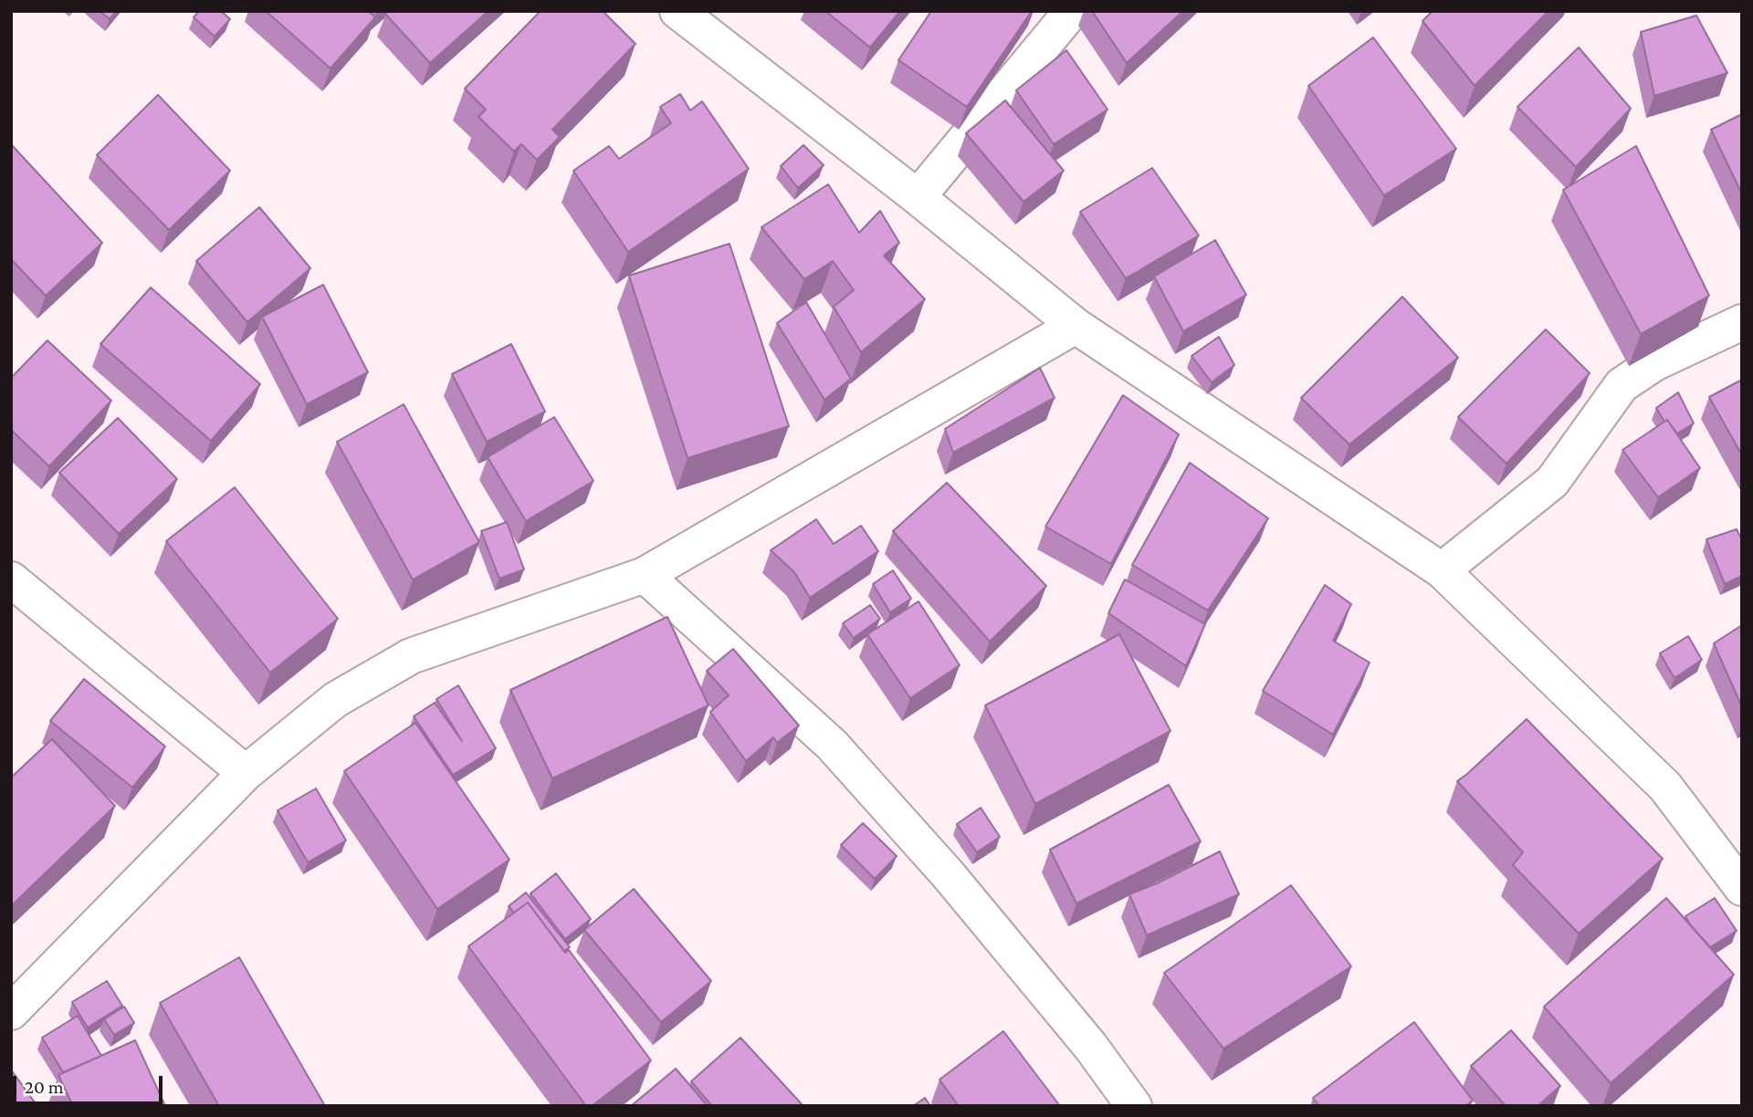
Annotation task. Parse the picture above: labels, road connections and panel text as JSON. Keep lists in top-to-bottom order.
{
  "scale_bar": "20 m"
}
